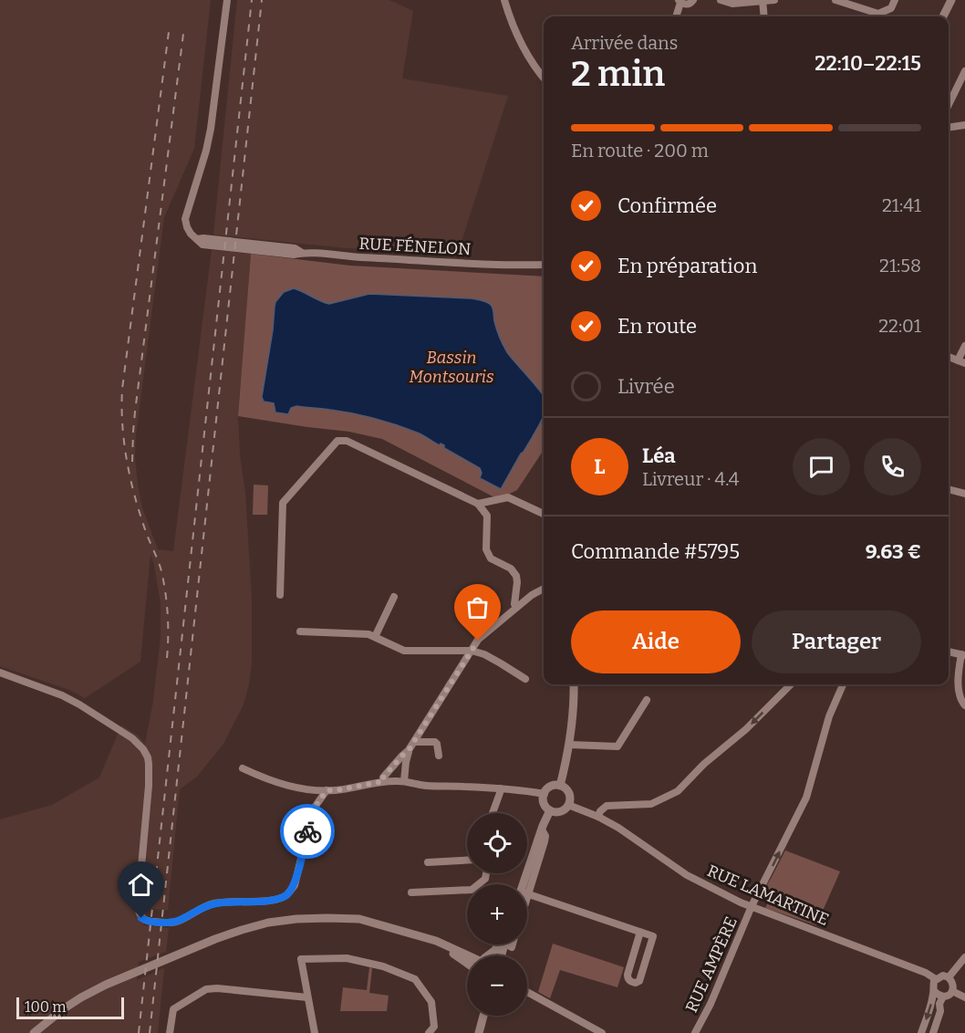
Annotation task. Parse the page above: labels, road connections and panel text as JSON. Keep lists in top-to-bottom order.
{
  "streets": {
    "street": ["RUE FÉNELON", "RUE LAMARTINE", "RUE AMPÈRE"]
  },
  "crossings": [
    ["RUE LAMARTINE", "RUE AMPÈRE"]
  ],
  "one_way": ["RUE AMPÈRE"],
  "parks": ["Bassin Montsouris"],
  "scale_bar": "100 m",
  "page": {
    "heading": ["2 min", "Arrivée dans", "22:10–22:15"],
    "panel": [
      "Léa",
      "Livreur · 4.4",
      "Commande #5795",
      "9.63 €"
    ],
    "bar": "En route · 200 m",
    "list": [
      ["Confirmée", "21:41"],
      ["En préparation", "21:58"],
      ["En route", "22:01"],
      "Livrée"
    ],
    "round": "L",
    "buttons": ["Aide", "Partager"],
    "map_buttons": ["+", "−"],
    "scale": "100 m"
  }
}
